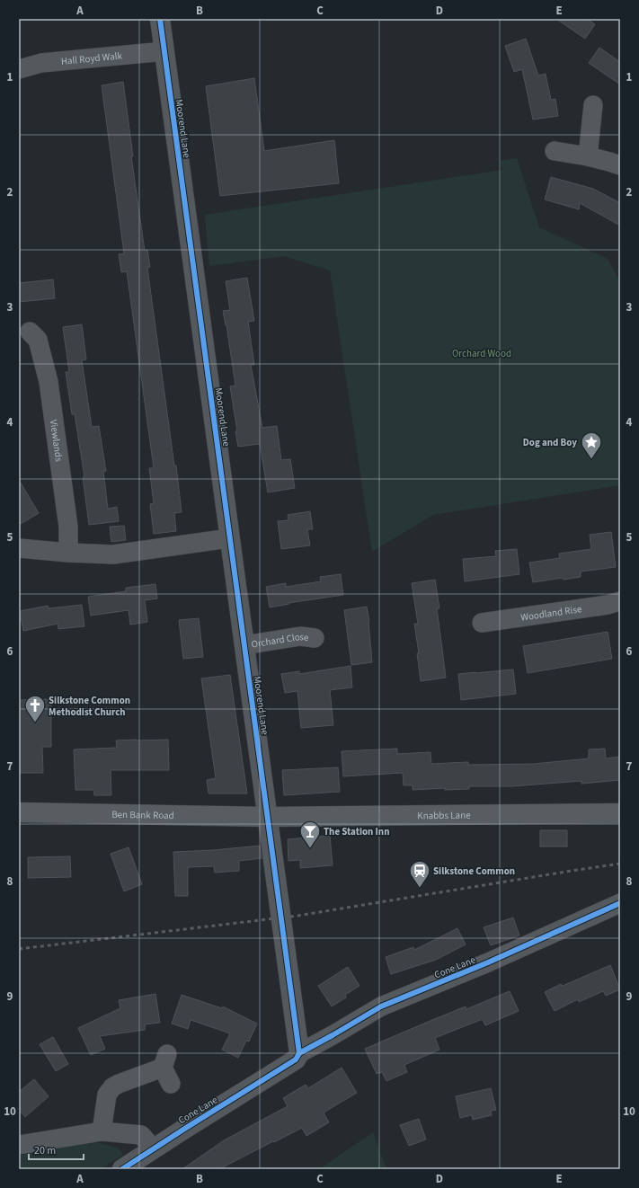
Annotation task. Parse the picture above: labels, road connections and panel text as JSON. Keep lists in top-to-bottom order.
{
  "streets": {
    "main road": ["Ben Bank Road", "Knabbs Lane"],
    "street": [
      "Hall Royd Walk",
      "Moorend Lane",
      "Viewlands",
      "Woodland Rise",
      "Orchard Close",
      "Cone Lane"
    ]
  },
  "crossings": [
    ["Hall Royd Walk", "Moorend Lane"],
    ["Moorend Lane", "Orchard Close"],
    ["Moorend Lane", "Ben Bank Road"],
    ["Moorend Lane", "Knabbs Lane"],
    ["Ben Bank Road", "Knabbs Lane"]
  ],
  "parks": ["Orchard Wood"],
  "places": {
    "place": ["Dog and Boy"],
    "church": ["Silkstone Common Methodist Church"],
    "bar": ["The Station Inn"],
    "station": ["Silkstone Common"]
  },
  "scale_bar": "20 m",
  "grid": {
    "columns": [
      "A",
      "B",
      "C",
      "D",
      "E"
    ],
    "rows": [
      "1",
      "2",
      "3",
      "4",
      "5",
      "6",
      "7",
      "8",
      "9",
      "10"
    ]
  }
}
